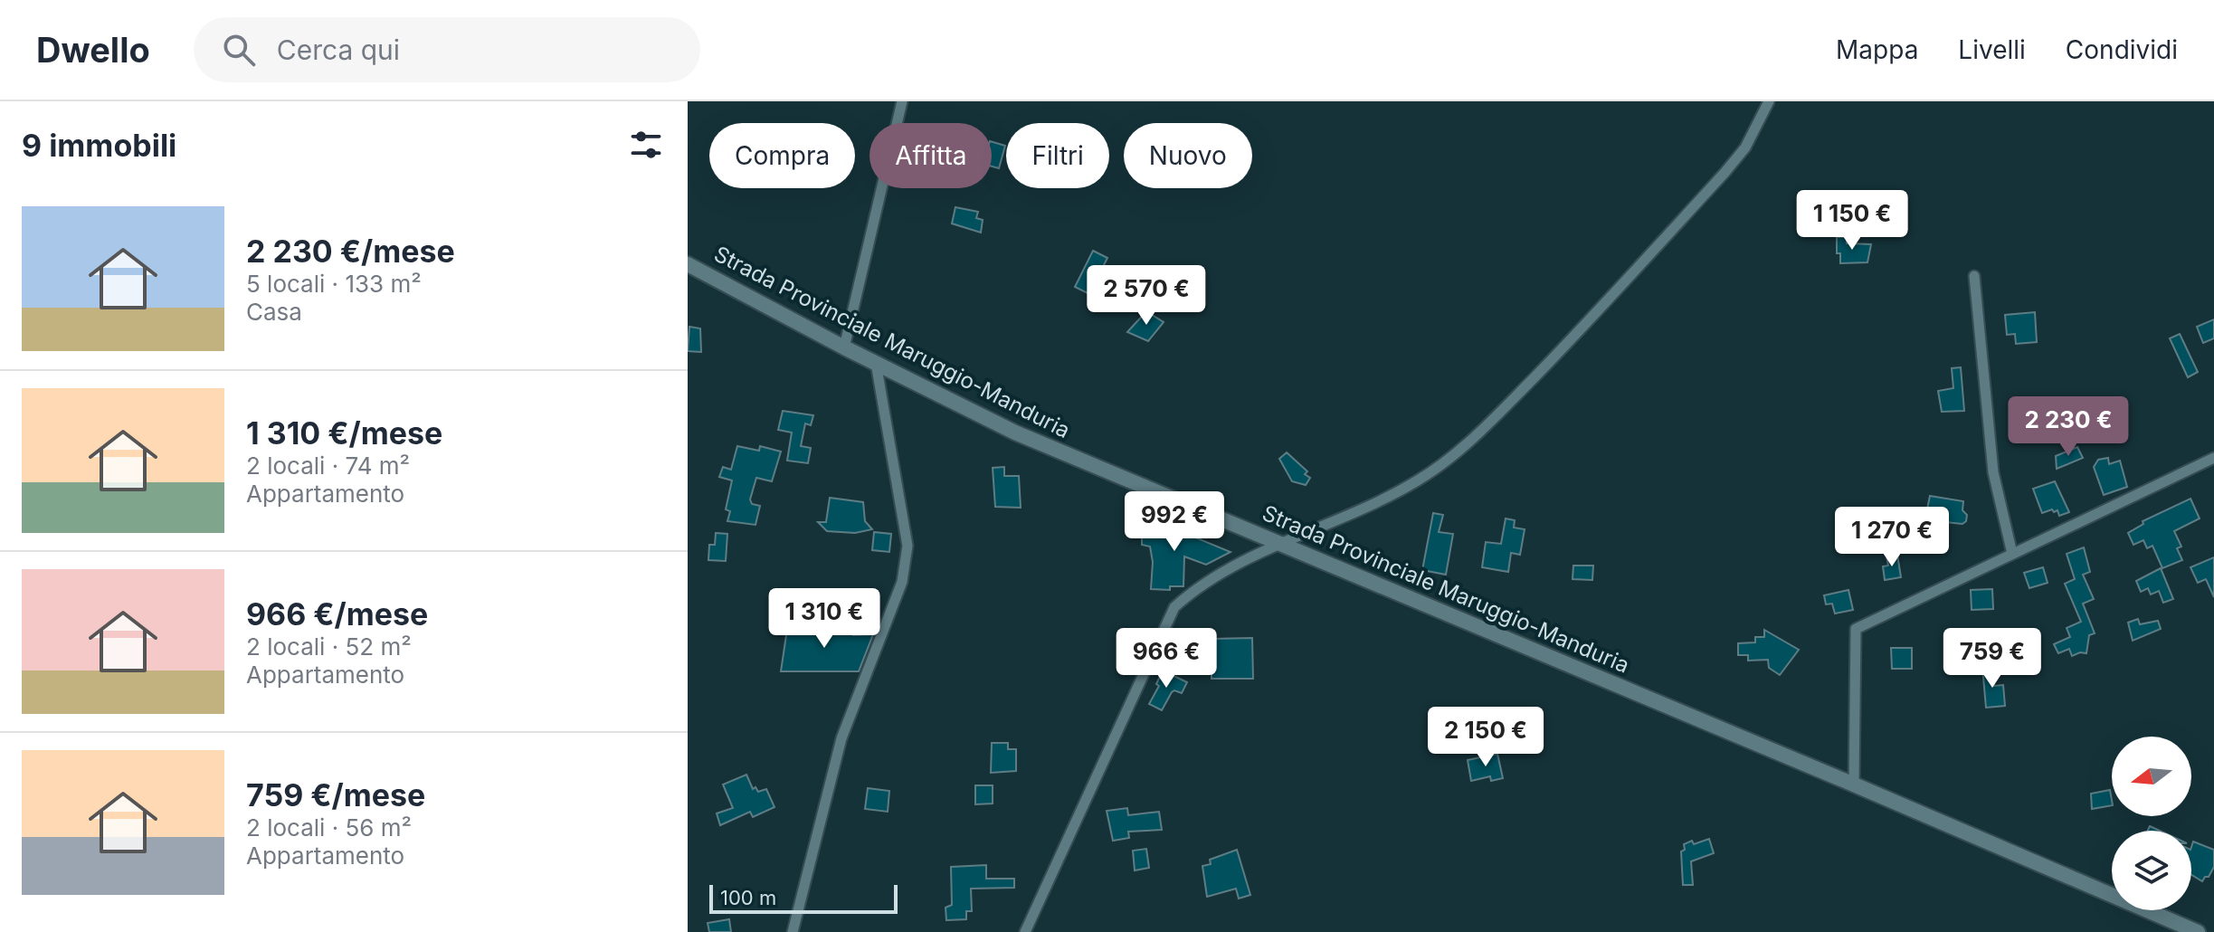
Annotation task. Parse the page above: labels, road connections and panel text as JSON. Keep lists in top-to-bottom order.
{
  "streets": {
    "main road": ["Strada Provinciale Maruggio-Manduria"]
  },
  "scale_bar": "100 m",
  "north": "left",
  "page": {
    "header": "Dwello",
    "search": "Cerca qui",
    "nav": ["Mappa", "Livelli", "Condividi"],
    "heading": "9 immobili",
    "chip": [
      "Compra",
      "Affitta",
      "Filtri",
      "Nuovo"
    ],
    "list": [
      {
        "name": "2 230 €/mese",
        "note": "5 locali · 133 m² · Casa"
      },
      {
        "name": "1 310 €/mese",
        "note": "2 locali · 74 m² · Appartamento"
      },
      {
        "name": "966 €/mese",
        "note": "2 locali · 52 m² · Appartamento"
      },
      {
        "name": "759 €/mese",
        "note": "2 locali · 56 m² · Appartamento"
      }
    ],
    "price": [
      "1 150 €",
      "2 570 €",
      "2 230 €",
      "992 €",
      "1 270 €",
      "1 310 €",
      "966 €",
      "759 €",
      "2 150 €"
    ],
    "scale": "100 m"
  }
}
